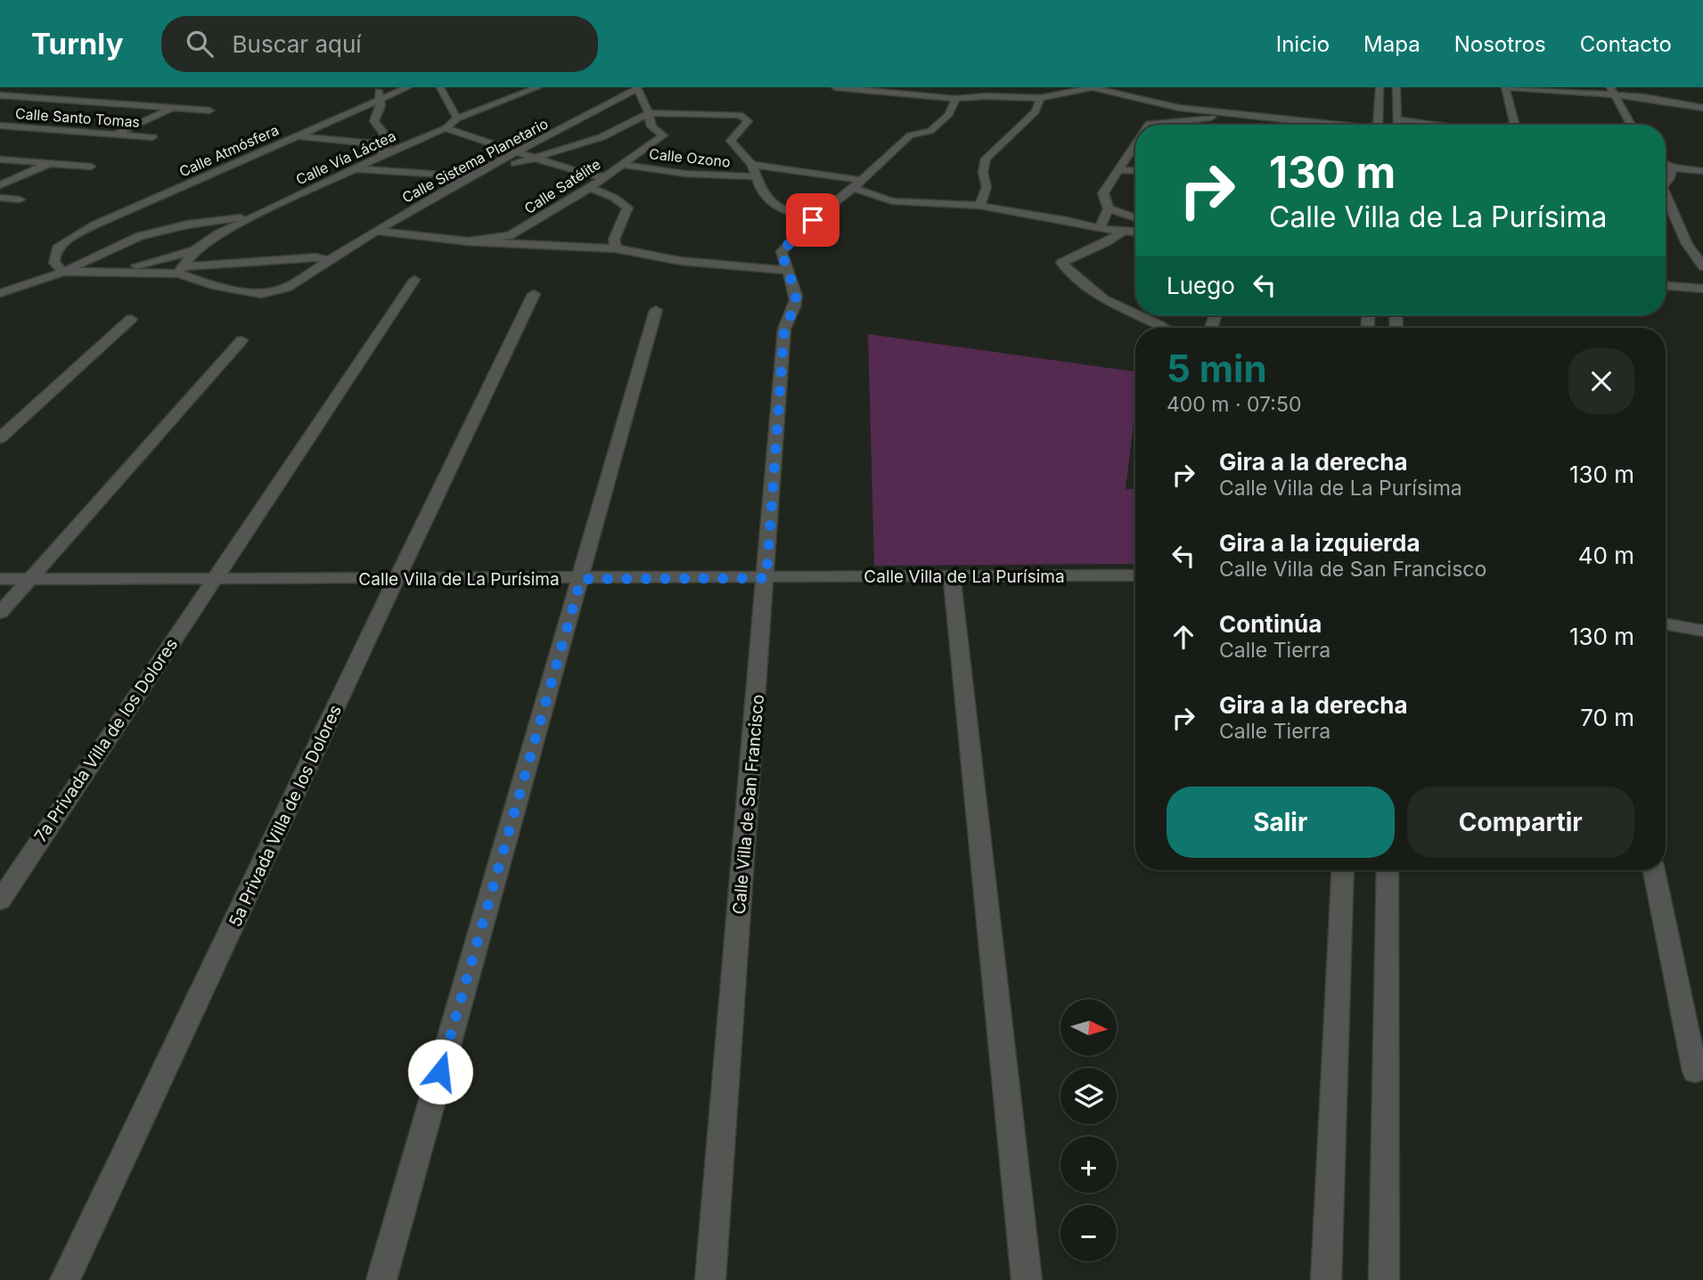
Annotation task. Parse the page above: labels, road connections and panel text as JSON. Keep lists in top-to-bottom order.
{
  "streets": {
    "street": [
      "Calle Santo Tomas",
      "Calle Atmósfera",
      "Calle Vía Láctea",
      "Calle Ozono",
      "Calle Sistema Planetario",
      "Calle Satélite",
      "Calle Villa de La Purísima",
      "7a Privada Villa de los Dolores",
      "Calle Villa de San Francisco",
      "5a Privada Villa de los Dolores"
    ]
  },
  "crossings": [
    ["Calle Vía Láctea", "Calle Sistema Planetario"],
    ["Calle Ozono", "Calle Satélite"],
    ["Calle Villa de La Purísima", "7a Privada Villa de los Dolores"],
    ["Calle Villa de La Purísima", "Calle Villa de San Francisco"],
    ["Calle Villa de La Purísima", "5a Privada Villa de los Dolores"]
  ],
  "north": "right",
  "page": {
    "header": "Turnly",
    "search": "Buscar aquí",
    "nav": [
      "Inicio",
      "Mapa",
      "Nosotros",
      "Contacto"
    ],
    "turn": ["130 m", "Calle Villa de La Purísima"],
    "then": "Luego",
    "heading": ["5 min", "400 m · 07:50"],
    "list": [
      {
        "name": "Gira a la derecha",
        "note": "Calle Villa de La Purísima",
        "value": "130 m"
      },
      {
        "name": "Gira a la izquierda",
        "note": "Calle Villa de San Francisco",
        "value": "40 m"
      },
      {
        "name": "Continúa",
        "note": "Calle Tierra",
        "value": "130 m"
      },
      {
        "name": "Gira a la derecha",
        "note": "Calle Tierra",
        "value": "70 m"
      }
    ],
    "buttons": ["Salir", "Compartir"],
    "map_buttons": ["+", "−"]
  }
}
